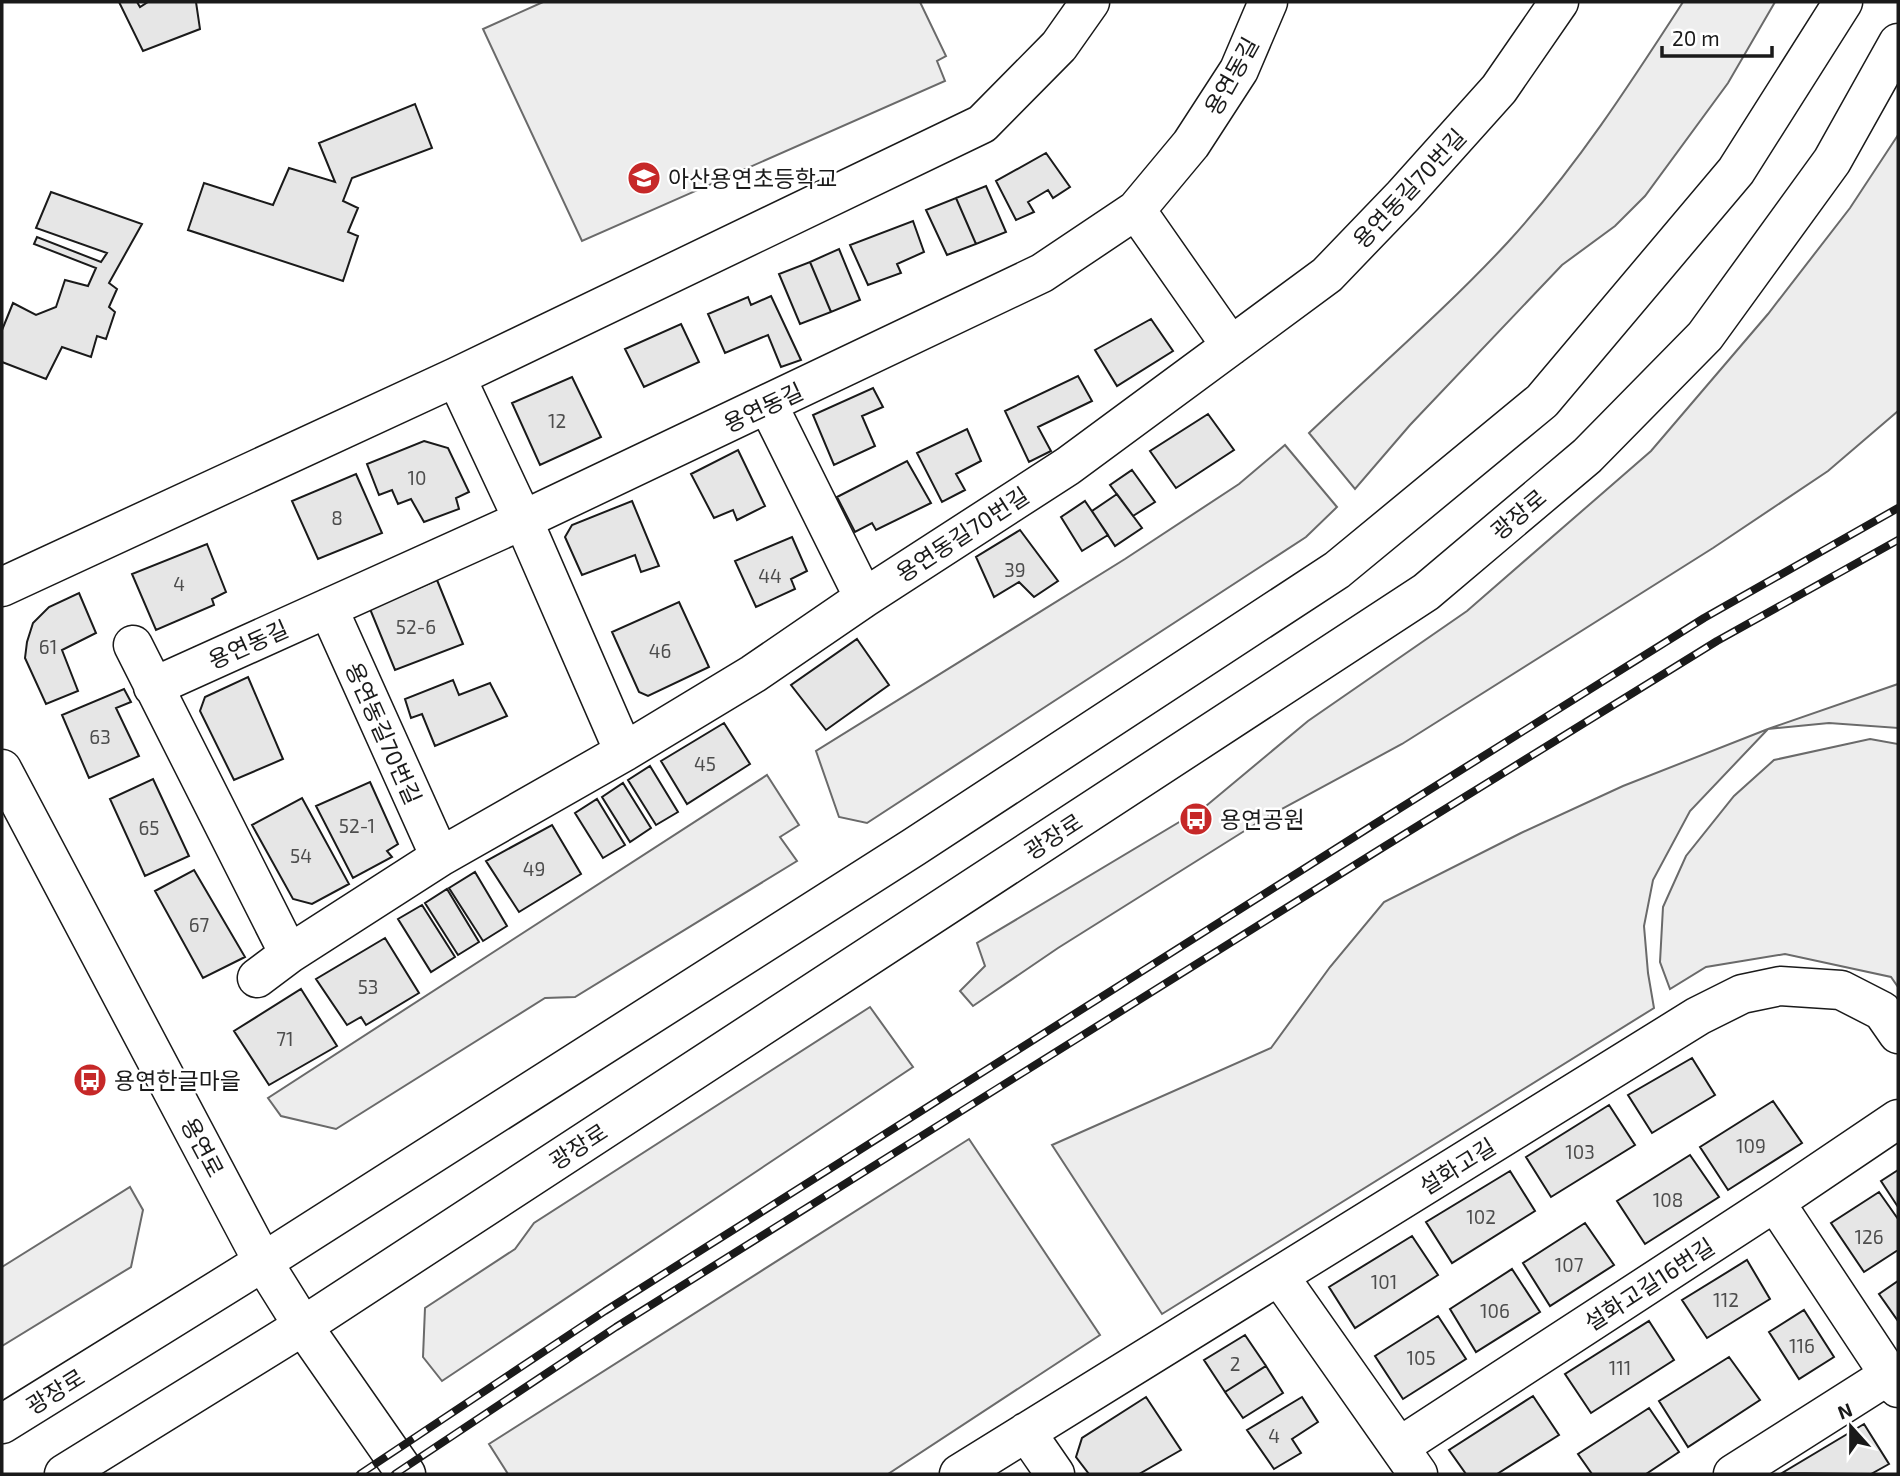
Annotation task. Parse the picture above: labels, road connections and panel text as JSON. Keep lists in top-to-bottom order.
{
  "streets": {
    "street": [
      "용연동길",
      "용연동길70번길",
      "광장로",
      "용연로",
      "설화고길",
      "설화고길16번길"
    ]
  },
  "crossings": [
    ["용연동길", "용연동길70번길"],
    ["광장로", "용연로"],
    ["설화고길", "설화고길16번길"]
  ],
  "places": {
    "school or university": ["아산용연초등학교"],
    "bus stop": ["용연공원", "용연한글마을"]
  },
  "house_numbers": [
    "12",
    "10",
    "8",
    "39",
    "44",
    "4",
    "52-6",
    "61",
    "46",
    "63",
    "45",
    "52-1",
    "65",
    "54",
    "49",
    "67",
    "53",
    "71",
    "109",
    "103",
    "108",
    "102",
    "126",
    "107",
    "101",
    "112",
    "106",
    "116",
    "105",
    "2",
    "111",
    "4"
  ],
  "scale_bar": "20 m",
  "north": "top"
}
